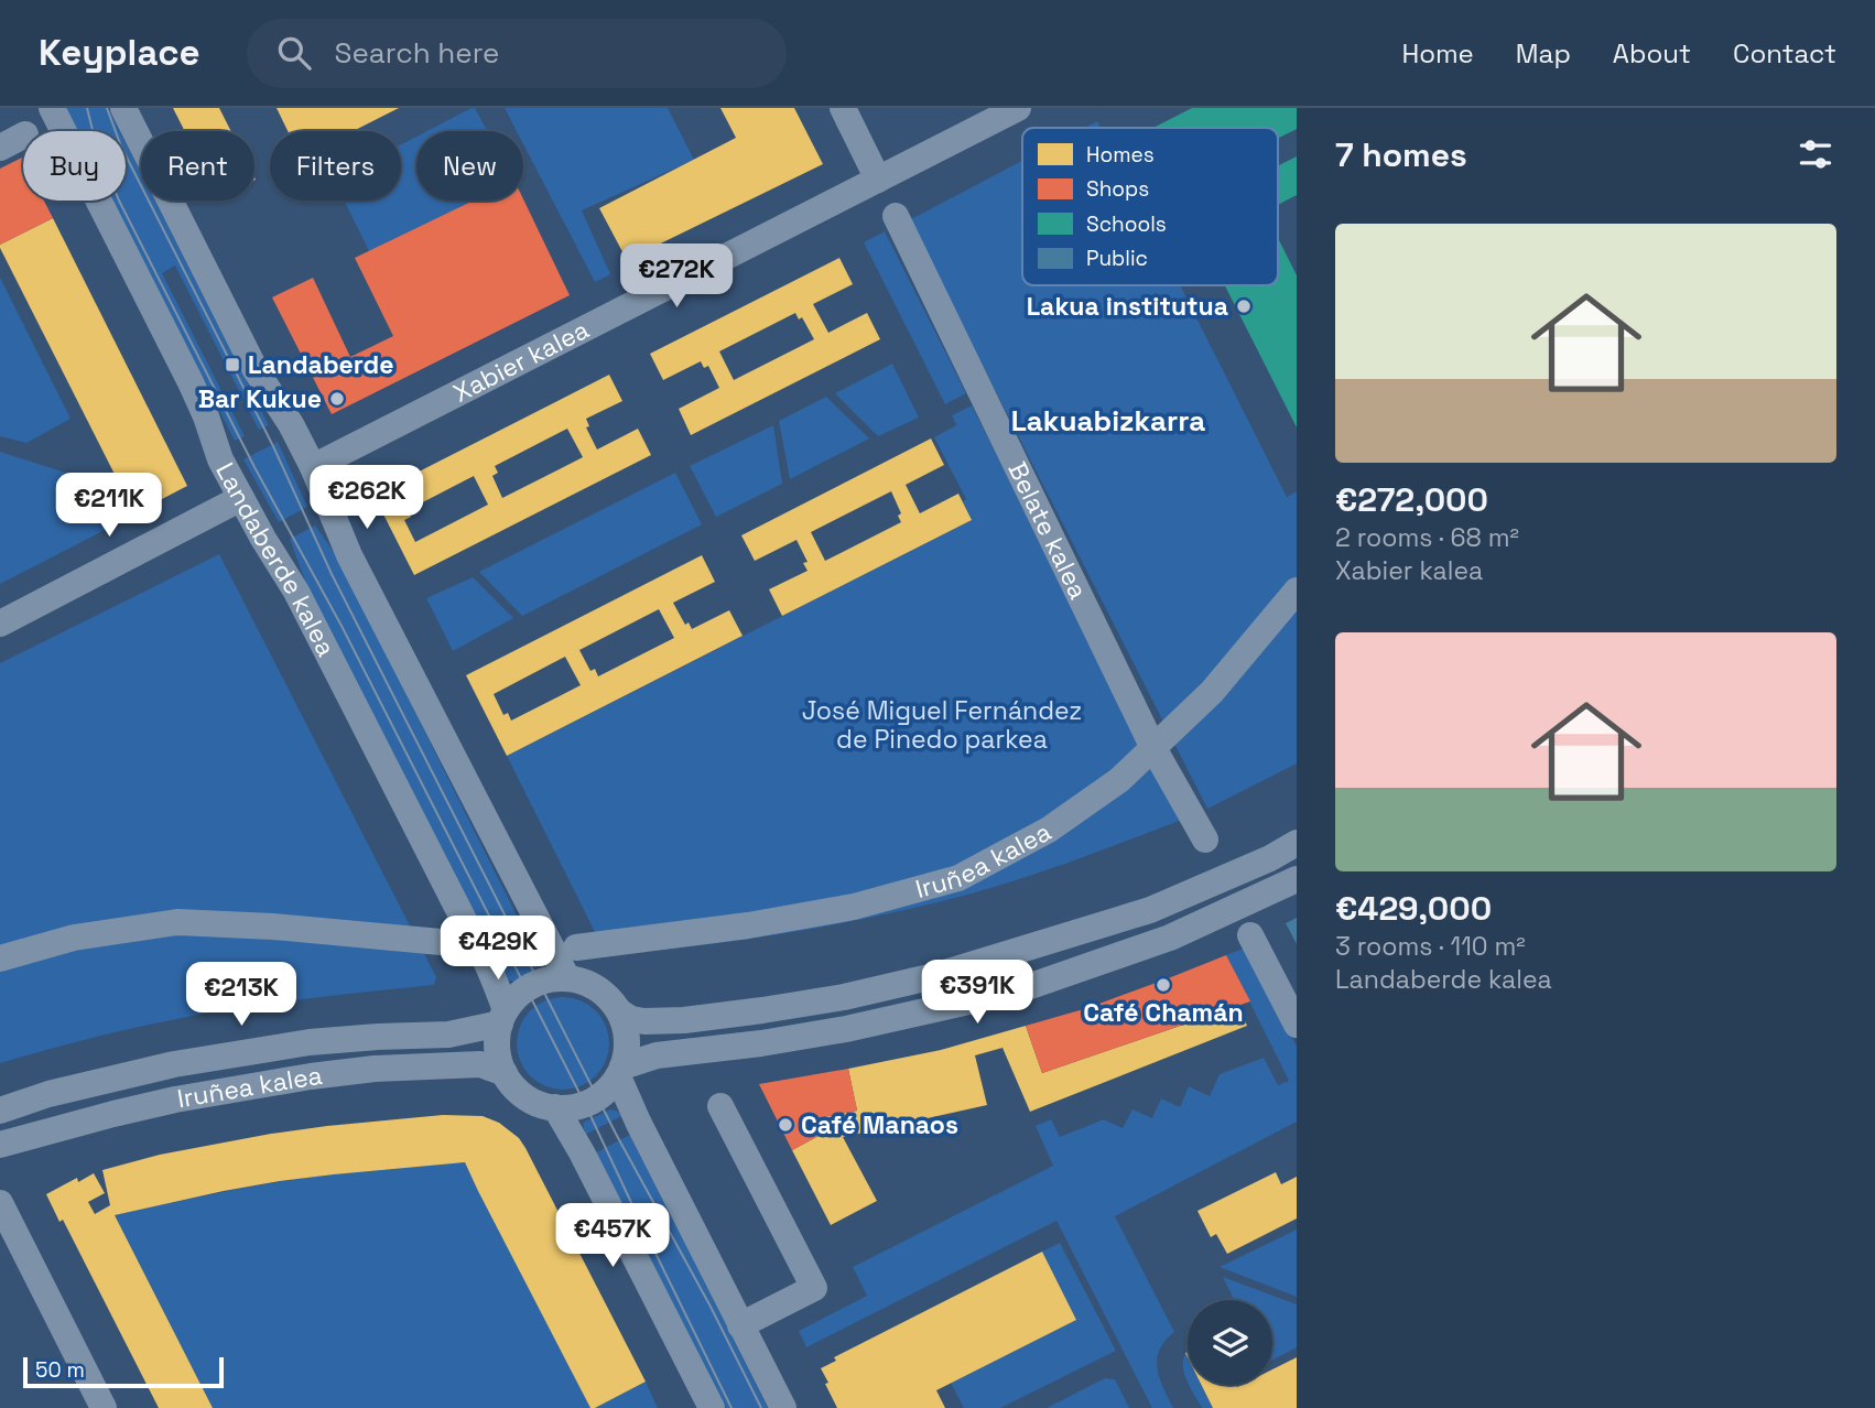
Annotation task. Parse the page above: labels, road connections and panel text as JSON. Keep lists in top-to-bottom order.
{
  "streets": {
    "street": [
      "Xabier kalea",
      "Belate kalea",
      "Landaberde kalea",
      "Iruñea kalea"
    ]
  },
  "crossings": [
    ["Belate kalea", "Iruñea kalea"],
    ["Landaberde kalea", "Iruñea kalea"]
  ],
  "districts": ["Lakuabizkarra"],
  "parks": ["José Miguel Fernández de Pinedo parkea"],
  "places": {
    "other": [
      "Lakua institutua",
      "Bar Kukue",
      "Café Chamán",
      "Café Manaos"
    ],
    "transit": ["Landaberde"]
  },
  "legend": [
    "Homes",
    "Shops",
    "Schools",
    "Public"
  ],
  "scale_bar": "50 m",
  "page": {
    "header": "Keyplace",
    "search": "Search here",
    "nav": [
      "Home",
      "Map",
      "About",
      "Contact"
    ],
    "heading": "7 homes",
    "chip": [
      "Buy",
      "Rent",
      "Filters",
      "New"
    ],
    "list": [
      {
        "name": "€272,000",
        "note": "2 rooms · 68 m² · Xabier kalea"
      },
      {
        "name": "€429,000",
        "note": "3 rooms · 110 m² · Landaberde kalea"
      }
    ],
    "price": [
      "€272K",
      "€262K",
      "€211K",
      "€429K",
      "€391K",
      "€213K",
      "€457K"
    ],
    "scale": "50 m"
  }
}
